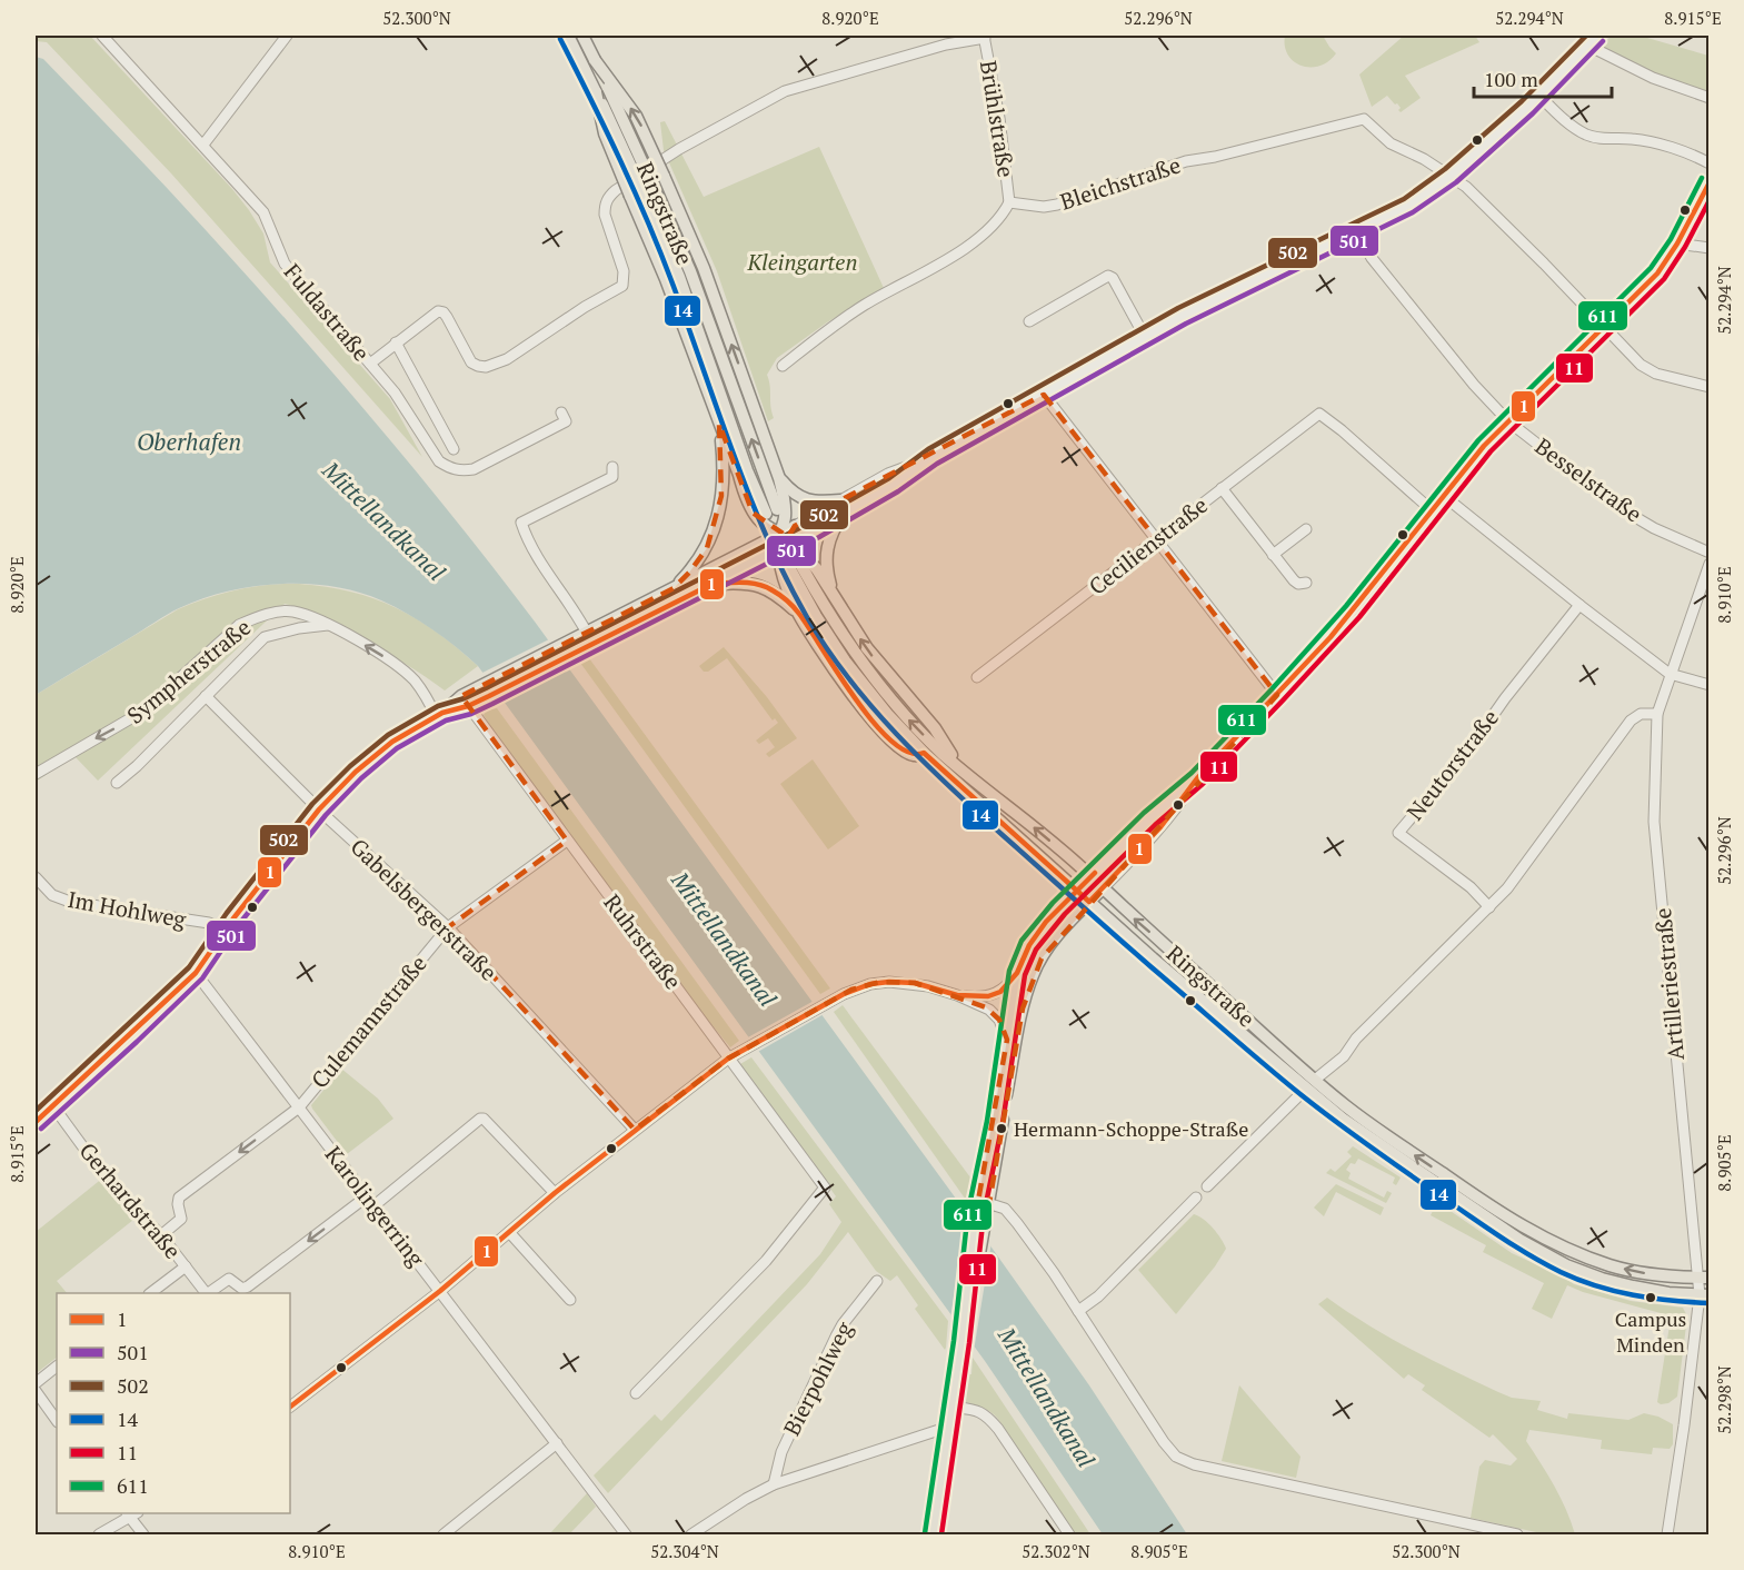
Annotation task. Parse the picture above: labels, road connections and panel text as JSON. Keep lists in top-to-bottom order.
{
  "streets": {
    "main road": ["Ringstraße"],
    "street": [
      "Brühlstraße",
      "Bleichstraße",
      "Fuldastraße",
      "Besselstraße",
      "Cecilienstraße",
      "Sympherstraße",
      "Neutorstraße",
      "Im Hohlweg",
      "Gabelsbergerstraße",
      "Ruhrstraße",
      "Artilleriestraße",
      "Culemannstraße",
      "Gerhardstraße",
      "Karolingerring",
      "Bierpohlweg"
    ]
  },
  "crossings": [
    ["Brühlstraße", "Bleichstraße"],
    ["Ringstraße", "Artilleriestraße"],
    ["Gabelsbergerstraße", "Culemannstraße"],
    ["Ruhrstraße", "Culemannstraße"],
    ["Culemannstraße", "Gerhardstraße"],
    ["Culemannstraße", "Karolingerring"]
  ],
  "one_way": ["Sympherstraße"],
  "water": ["Oberhafen", "Mittellandkanal"],
  "parks": ["Kleingarten"],
  "places": ["Hermann-Schoppe-Straße", "Campus Minden"],
  "lines": [
    "transit line 502",
    "transit line 14",
    "transit line 501",
    "transit line 611",
    "transit line 1",
    "transit line 11"
  ],
  "legend": [
    "1",
    "501",
    "502",
    "14",
    "11",
    "611"
  ],
  "scale_bar": "100 m",
  "coordinates": [
    "52.300°N",
    "8.920°E",
    "52.296°N",
    "52.294°N",
    "8.915°E",
    "8.910°E",
    "8.905°E",
    "52.298°N",
    "52.304°N",
    "52.302°N"
  ]
}
